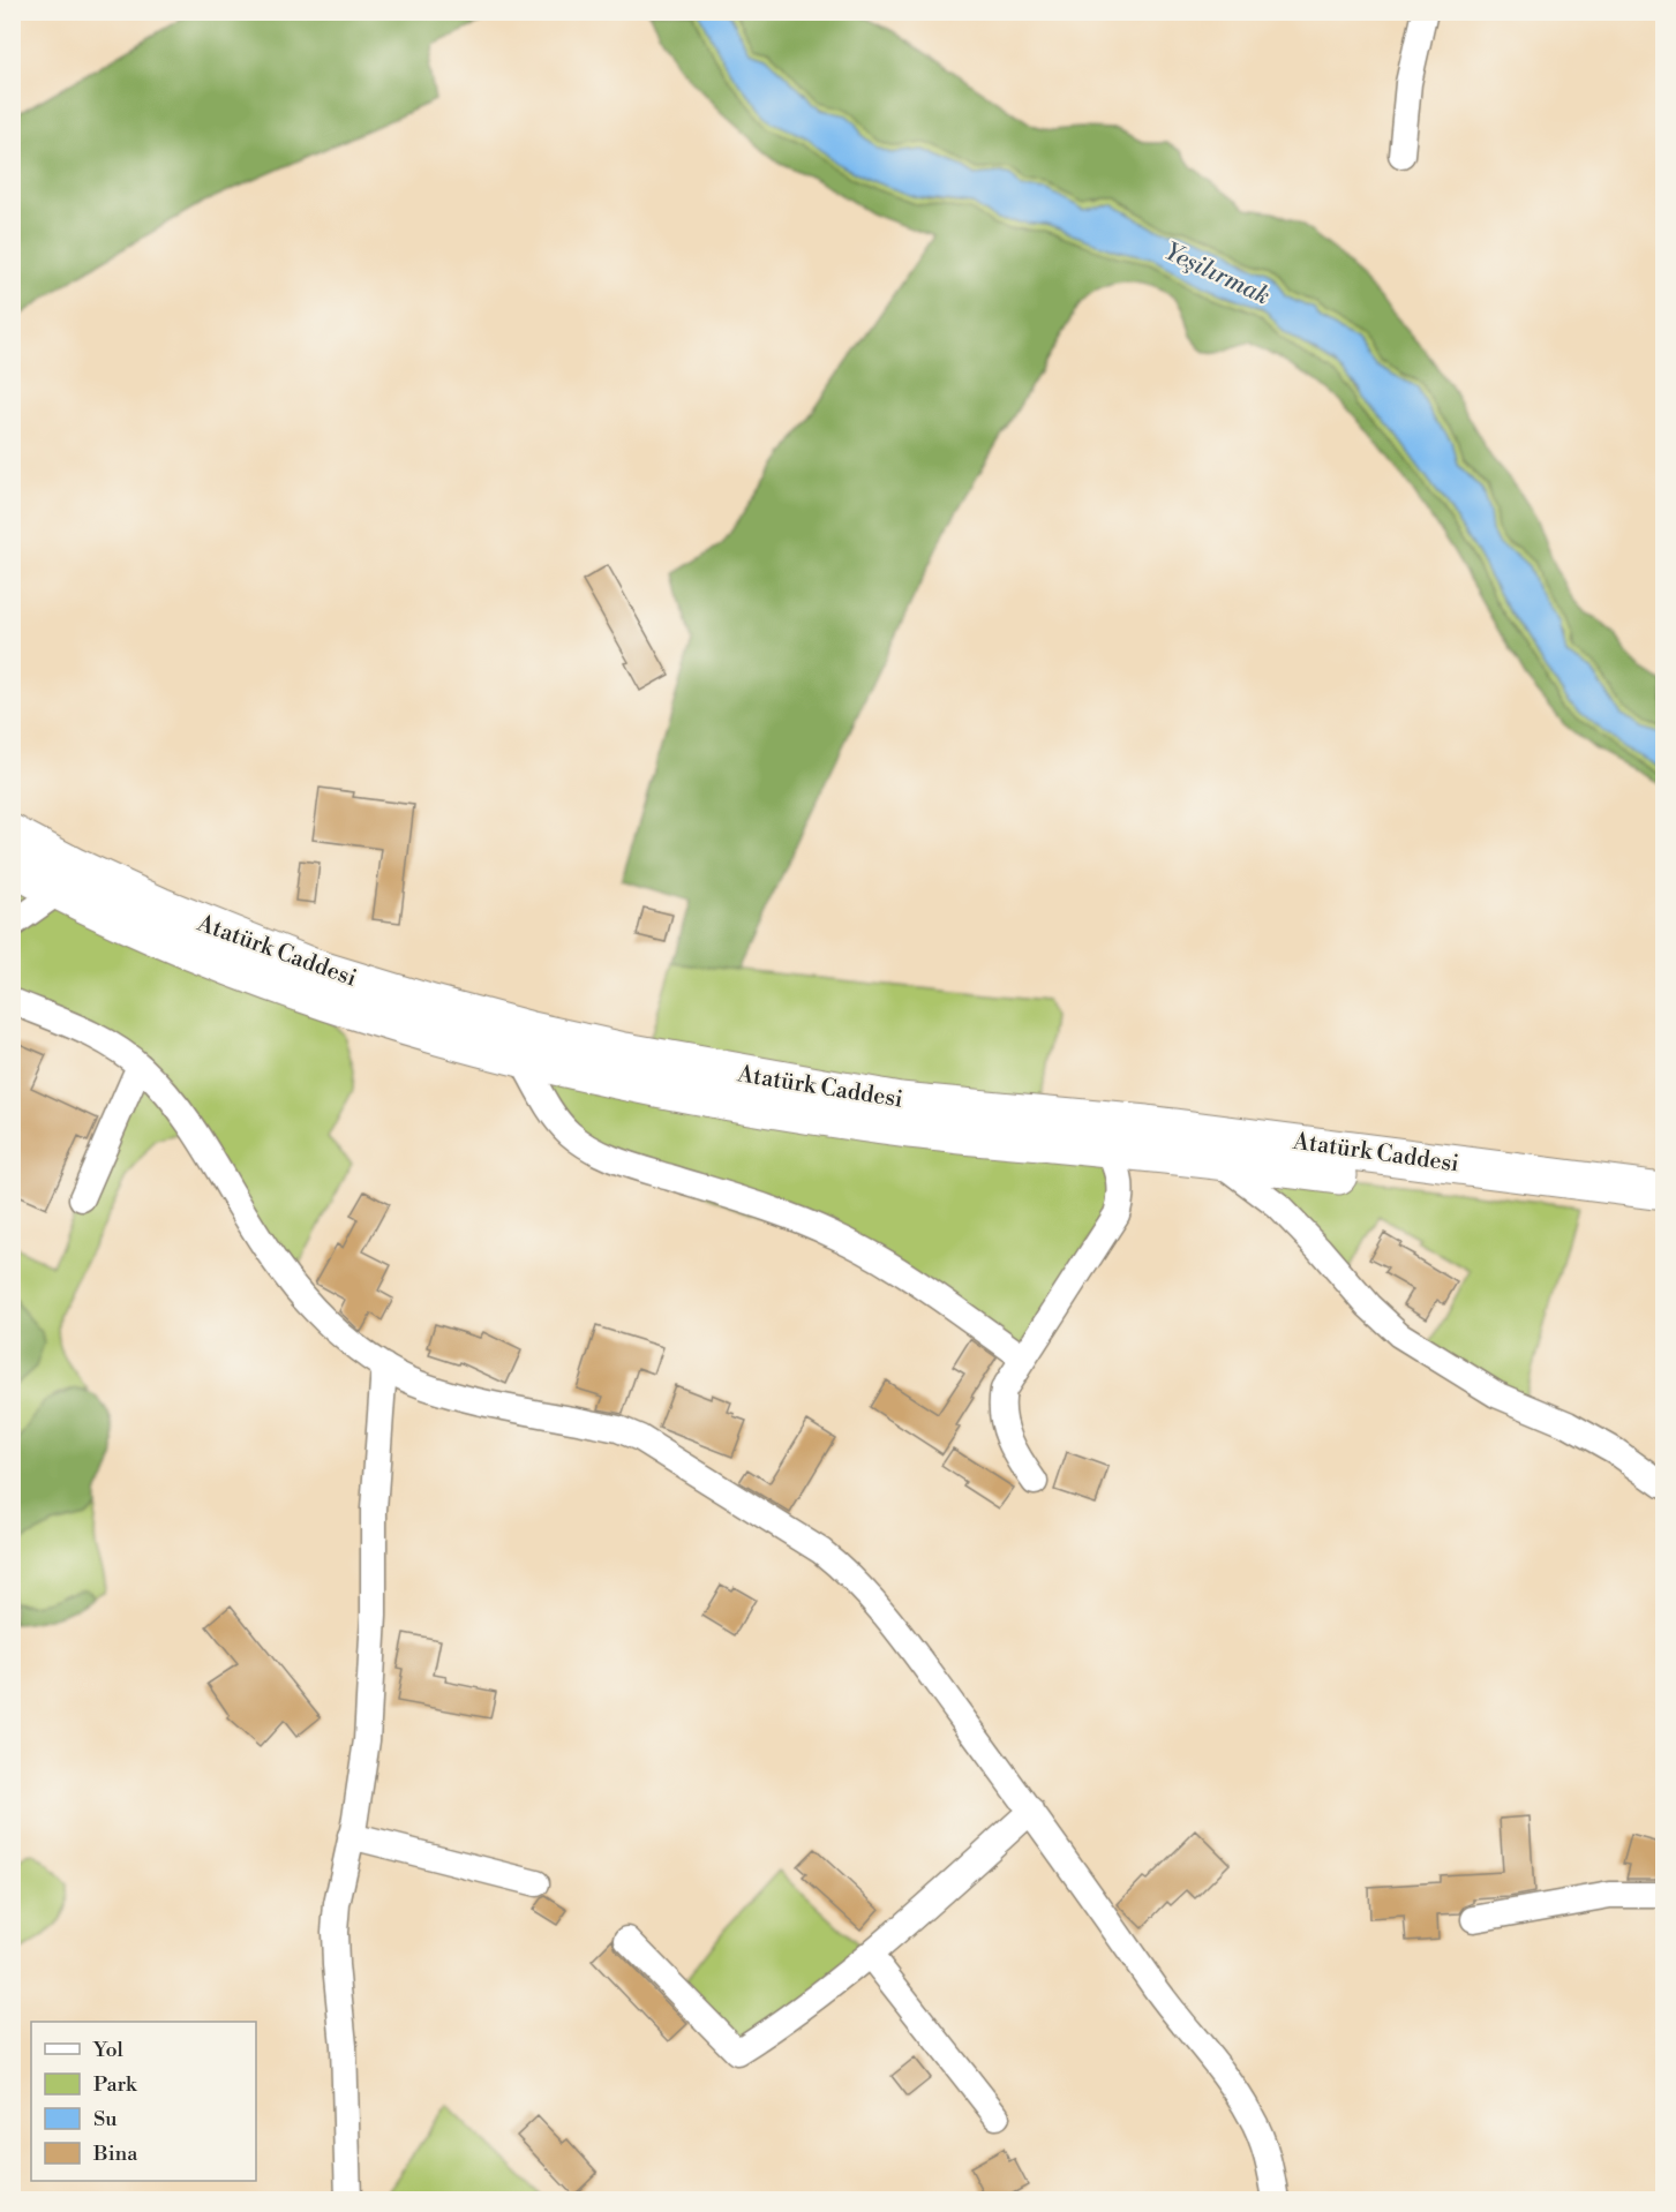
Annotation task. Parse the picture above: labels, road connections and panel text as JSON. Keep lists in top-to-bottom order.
{
  "streets": {
    "highway": ["Atatürk Caddesi"]
  },
  "water": ["Yeşilırmak"],
  "legend": [
    "Yol",
    "Park",
    "Su",
    "Bina"
  ]
}
